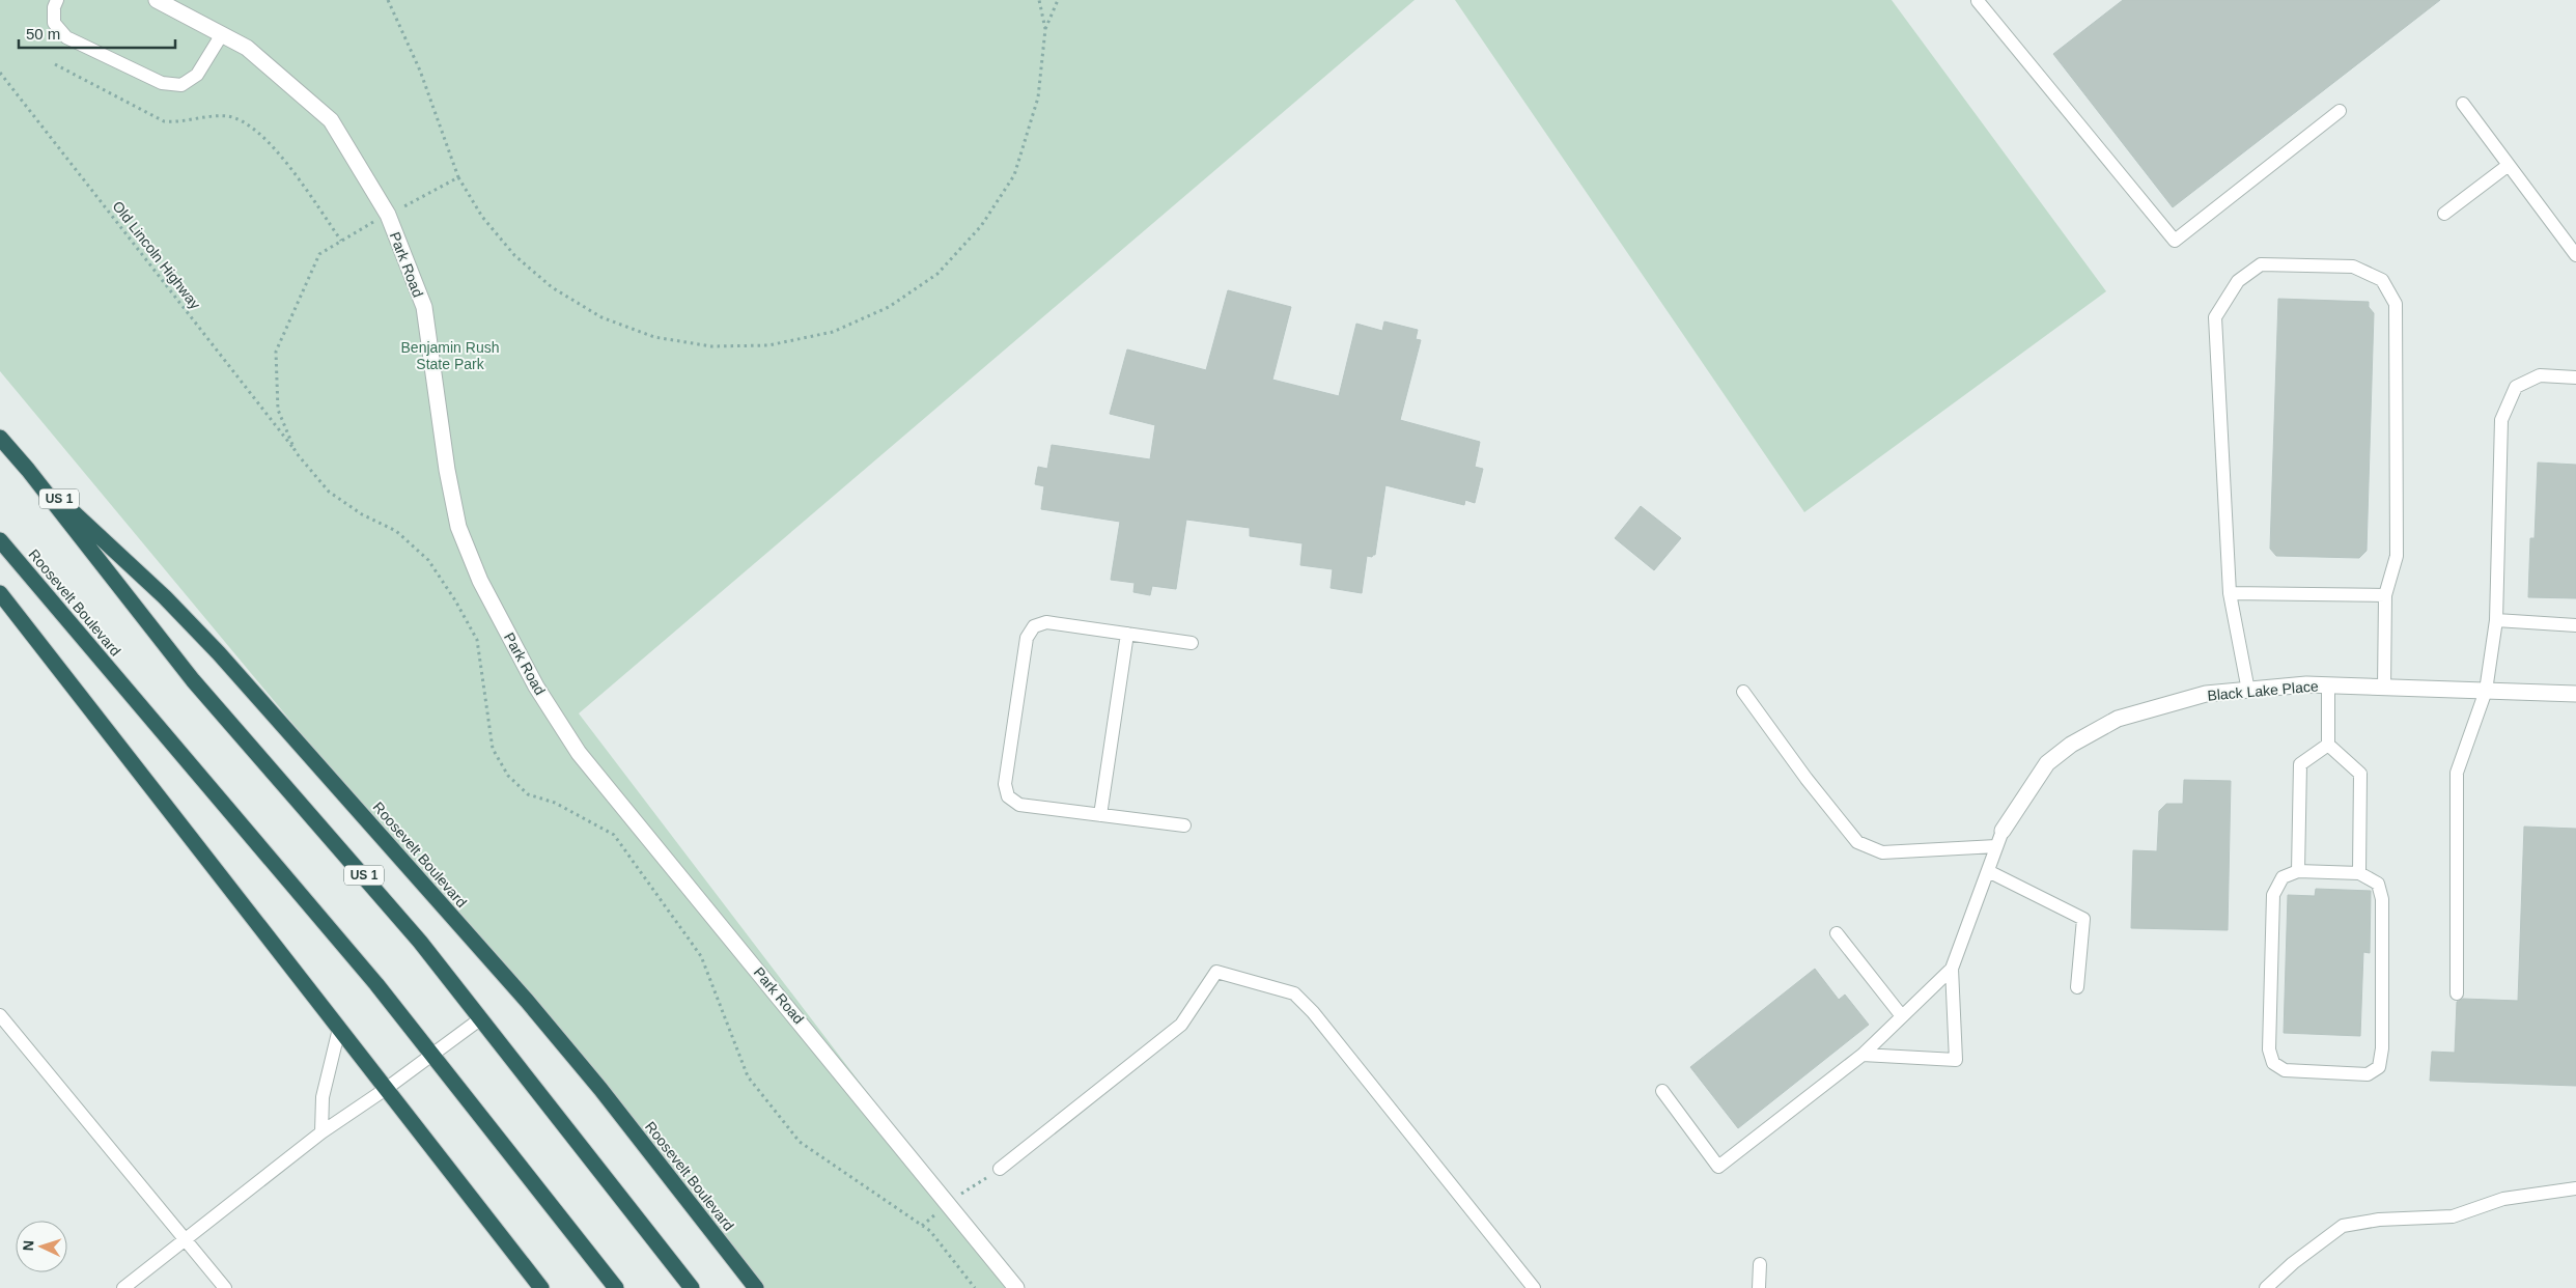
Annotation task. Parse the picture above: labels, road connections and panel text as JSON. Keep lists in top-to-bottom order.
{
  "streets": {
    "highway": ["US 1", "Roosevelt Boulevard"],
    "street": ["Park Road", "Black Lake Place"],
    "path": ["Old Lincoln Highway"]
  },
  "parks": ["Benjamin Rush State Park"],
  "scale_bar": "50 m",
  "north": "left"
}
